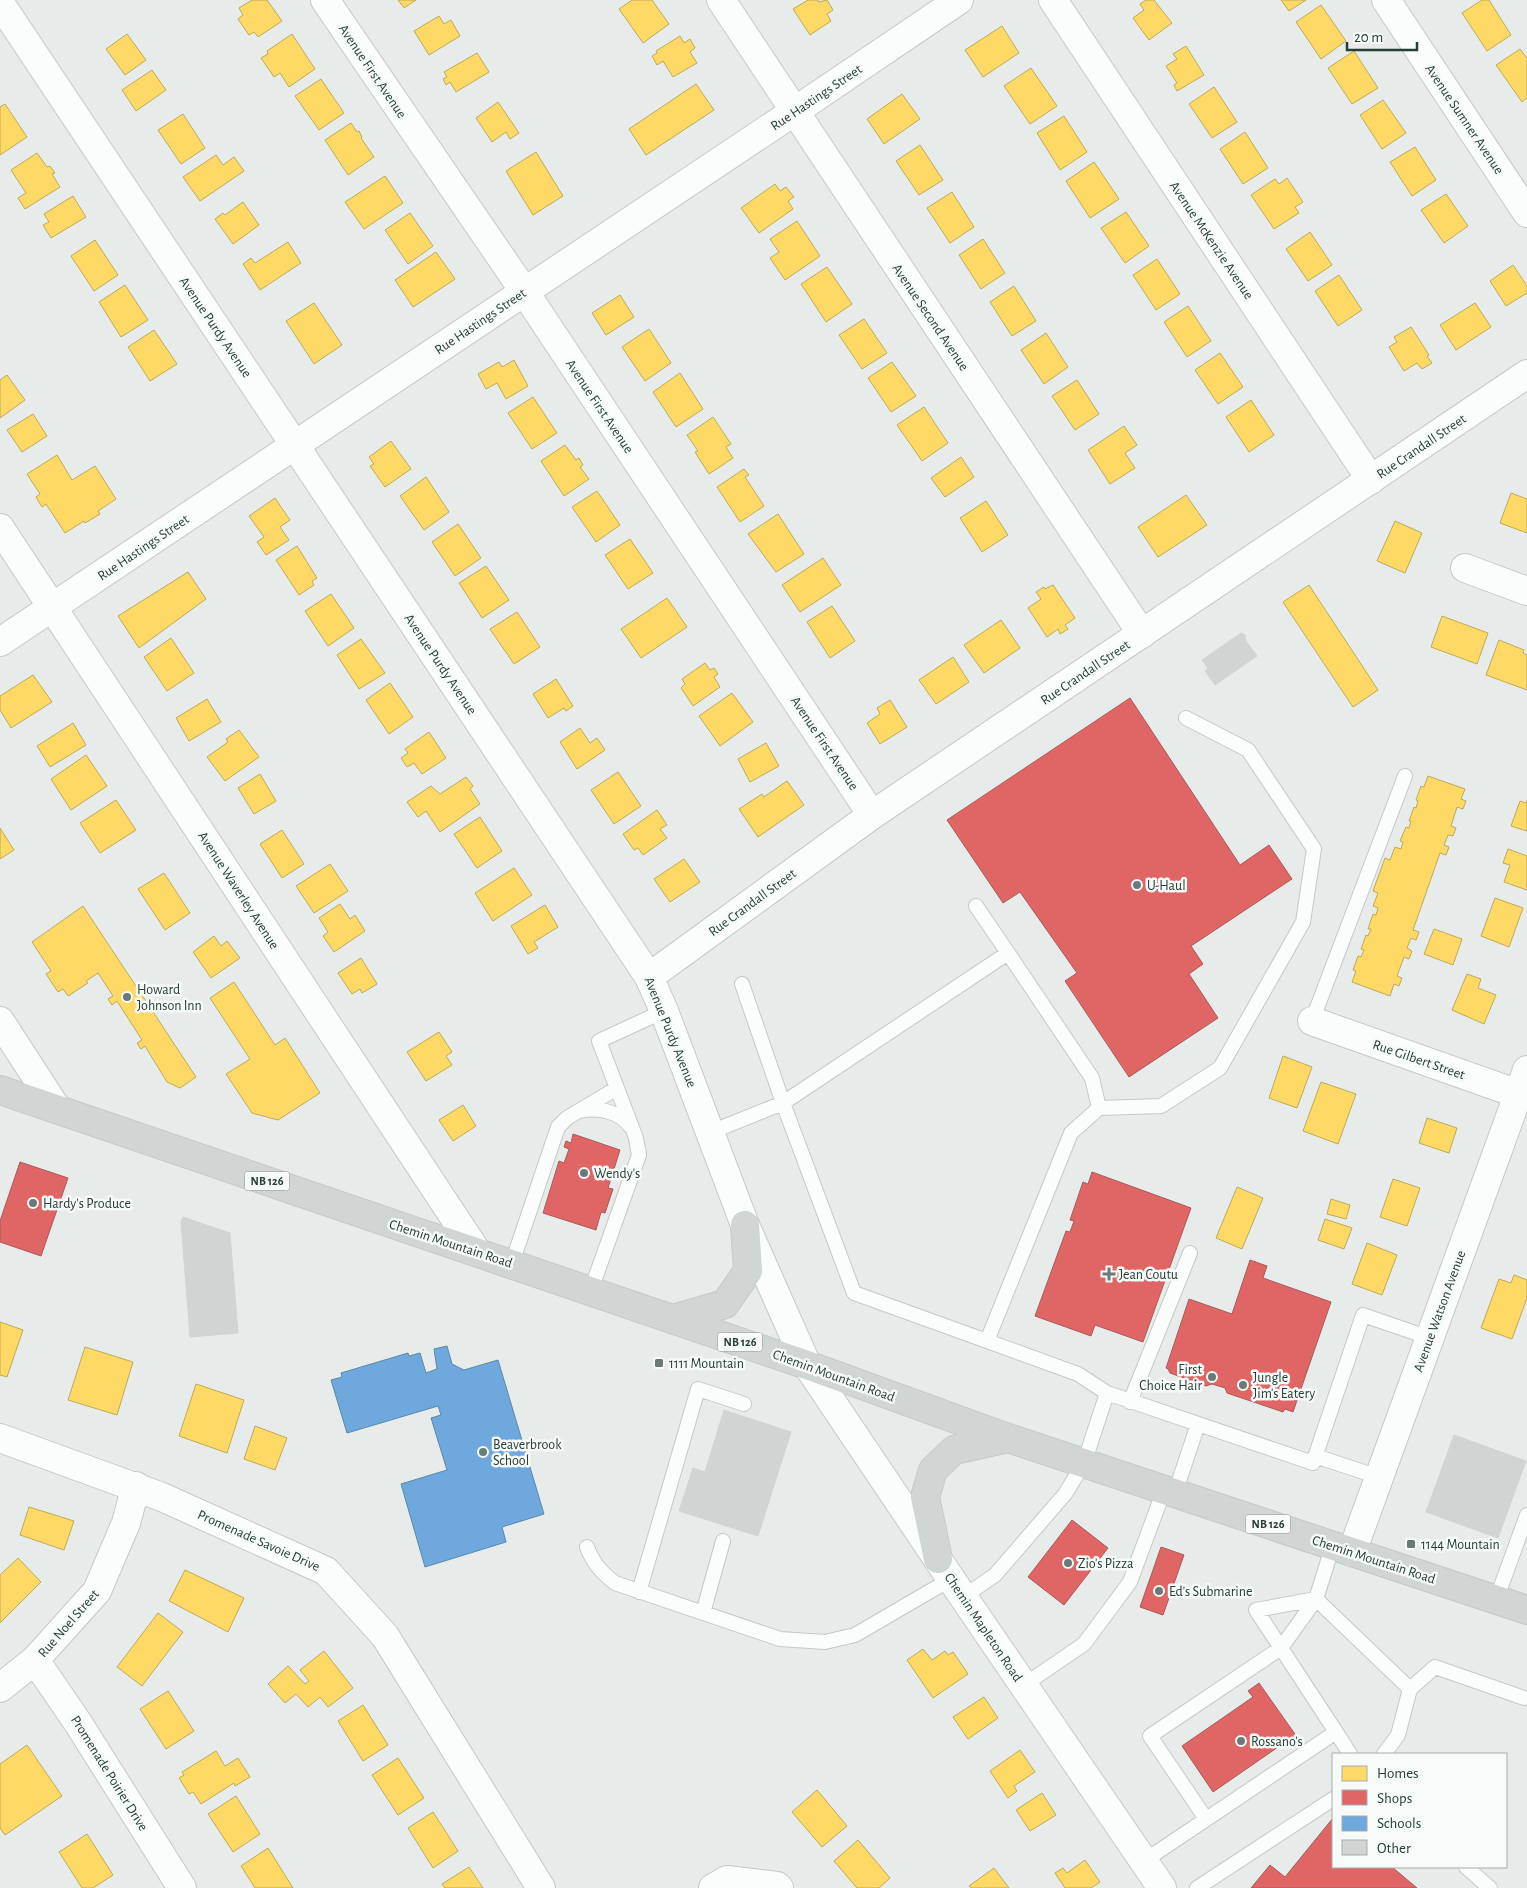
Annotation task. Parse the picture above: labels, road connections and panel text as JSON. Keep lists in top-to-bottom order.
{
  "streets": {
    "main road": ["NB 126", "Chemin Mountain Road"],
    "street": [
      "Avenue First Avenue",
      "Rue Hastings Street",
      "Avenue Sumner Avenue",
      "Avenue McKenzie Avenue",
      "Avenue Second Avenue",
      "Avenue Purdy Avenue",
      "Rue Crandall Street",
      "Avenue Waverley Avenue",
      "Rue Gilbert Street",
      "Avenue Watson Avenue",
      "Promenade Savoie Drive",
      "Rue Noel Street",
      "Chemin Mapleton Road",
      "Promenade Poirier Drive"
    ]
  },
  "crossings": [
    ["Avenue First Avenue", "Rue Hastings Street"],
    ["Avenue First Avenue", "Rue Crandall Street"],
    ["Rue Hastings Street", "Avenue Second Avenue"],
    ["Rue Hastings Street", "Avenue Purdy Avenue"],
    ["Rue Hastings Street", "Avenue Waverley Avenue"],
    ["Avenue McKenzie Avenue", "Rue Crandall Street"],
    ["Avenue Second Avenue", "Rue Crandall Street"],
    ["Avenue Purdy Avenue", "Rue Crandall Street"],
    ["Avenue Purdy Avenue", "Chemin Mountain Road"],
    ["Avenue Purdy Avenue", "Chemin Mapleton Road"],
    ["Avenue Waverley Avenue", "Chemin Mountain Road"],
    ["Rue Gilbert Street", "Avenue Watson Avenue"],
    ["Chemin Mountain Road", "Avenue Watson Avenue"],
    ["Chemin Mountain Road", "Chemin Mapleton Road"],
    ["Promenade Savoie Drive", "Rue Noel Street"],
    ["Rue Noel Street", "Promenade Poirier Drive"]
  ],
  "places": {
    "other": [
      "U-Haul",
      "Howard Johnson Inn",
      "Wendy's",
      "Hardy's Produce",
      "First Choice Hair",
      "Jungle Jim's Eatery",
      "Beaverbrook School",
      "Zio's Pizza",
      "Ed's Submarine",
      "Rossano's"
    ],
    "health": ["Jean Coutu"],
    "transit": ["1111 Mountain", "1144 Mountain"]
  },
  "legend": [
    "Homes",
    "Shops",
    "Schools",
    "Other"
  ],
  "scale_bar": "20 m"
}
